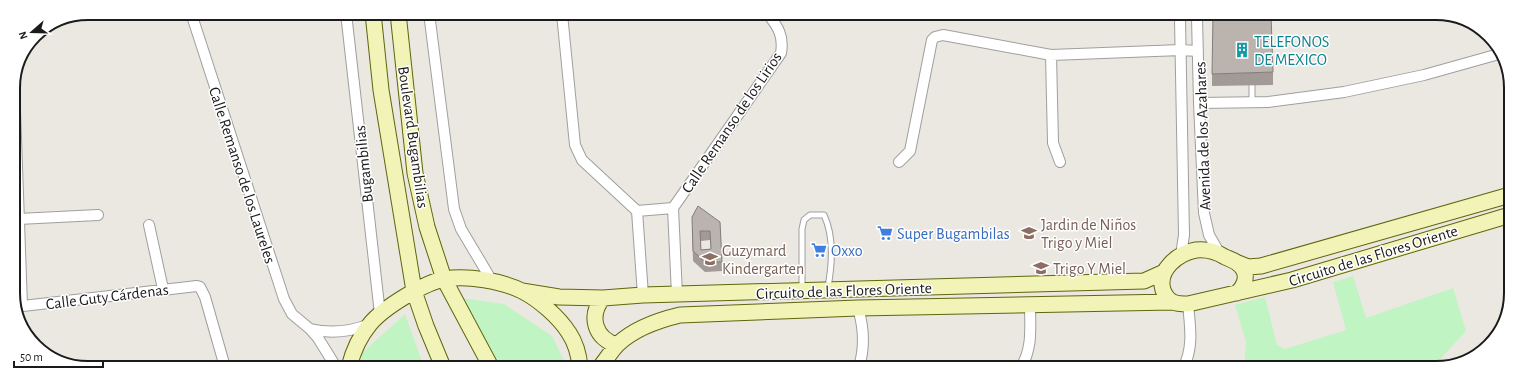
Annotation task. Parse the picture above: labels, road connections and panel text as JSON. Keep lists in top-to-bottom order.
{
  "streets": {
    "street": [
      "Calle Remanso de los Lirios",
      "Avenida de los Azahares",
      "Boulevard Bugambilias",
      "Bugambilias",
      "Calle Remanso de los Laureles",
      "Circuito de las Flores Oriente",
      "Calle Guty Cárdenas"
    ]
  },
  "crossings": [
    ["Calle Remanso de los Lirios", "Circuito de las Flores Oriente"],
    ["Avenida de los Azahares", "Circuito de las Flores Oriente"]
  ],
  "places": {
    "building": ["TELEFONOS DE MEXICO"],
    "supermarket": ["Super Bugambilas", "Oxxo"],
    "school or university": ["Jardin de Niños Trigo y Miel", "Guzymard Kindergarten", "Trigo Y Miel"]
  },
  "scale_bar": "50 m",
  "north": "left"
}
